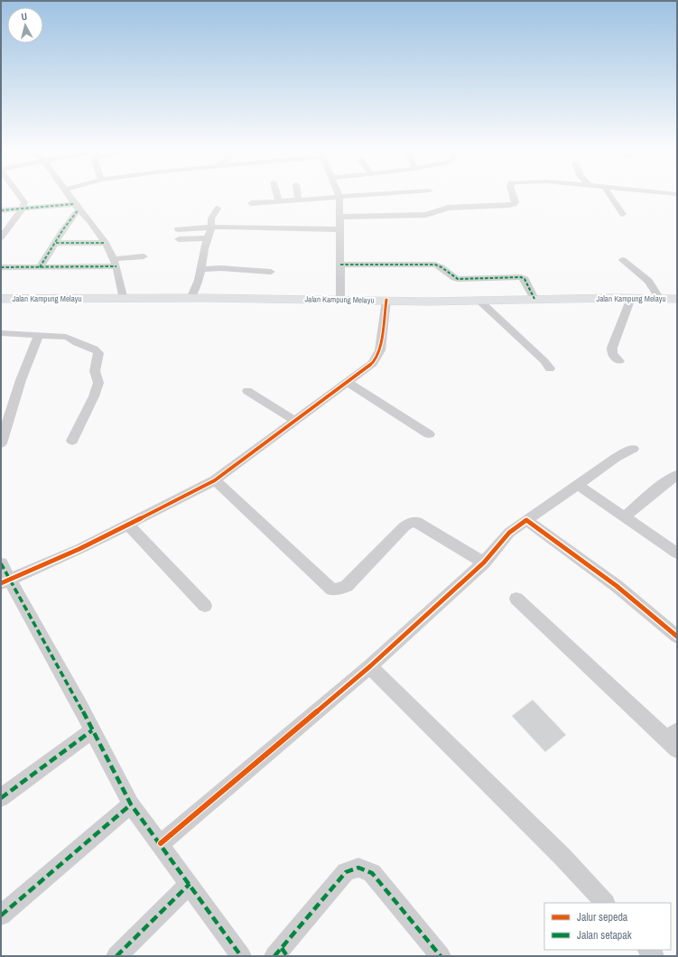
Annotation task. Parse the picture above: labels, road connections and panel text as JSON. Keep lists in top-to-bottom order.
{
  "streets": {
    "main road": ["Jalan Kampung Melayu"]
  },
  "legend": ["Jalur sepeda", "Jalan setapak"],
  "north": "top"
}
